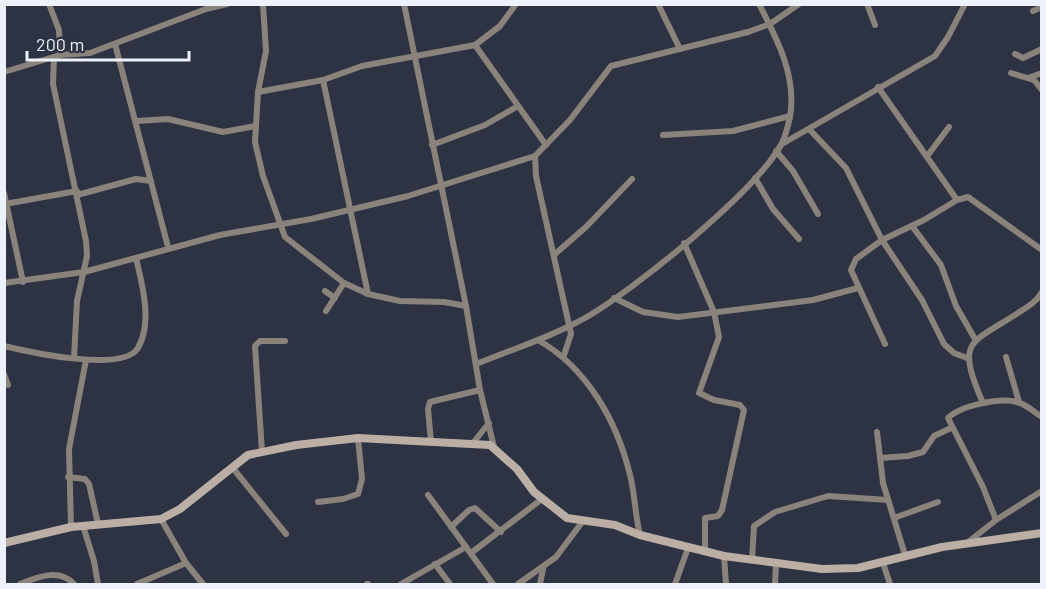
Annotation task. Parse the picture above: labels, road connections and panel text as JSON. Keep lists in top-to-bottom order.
{
  "scale_bar": "200 m"
}
